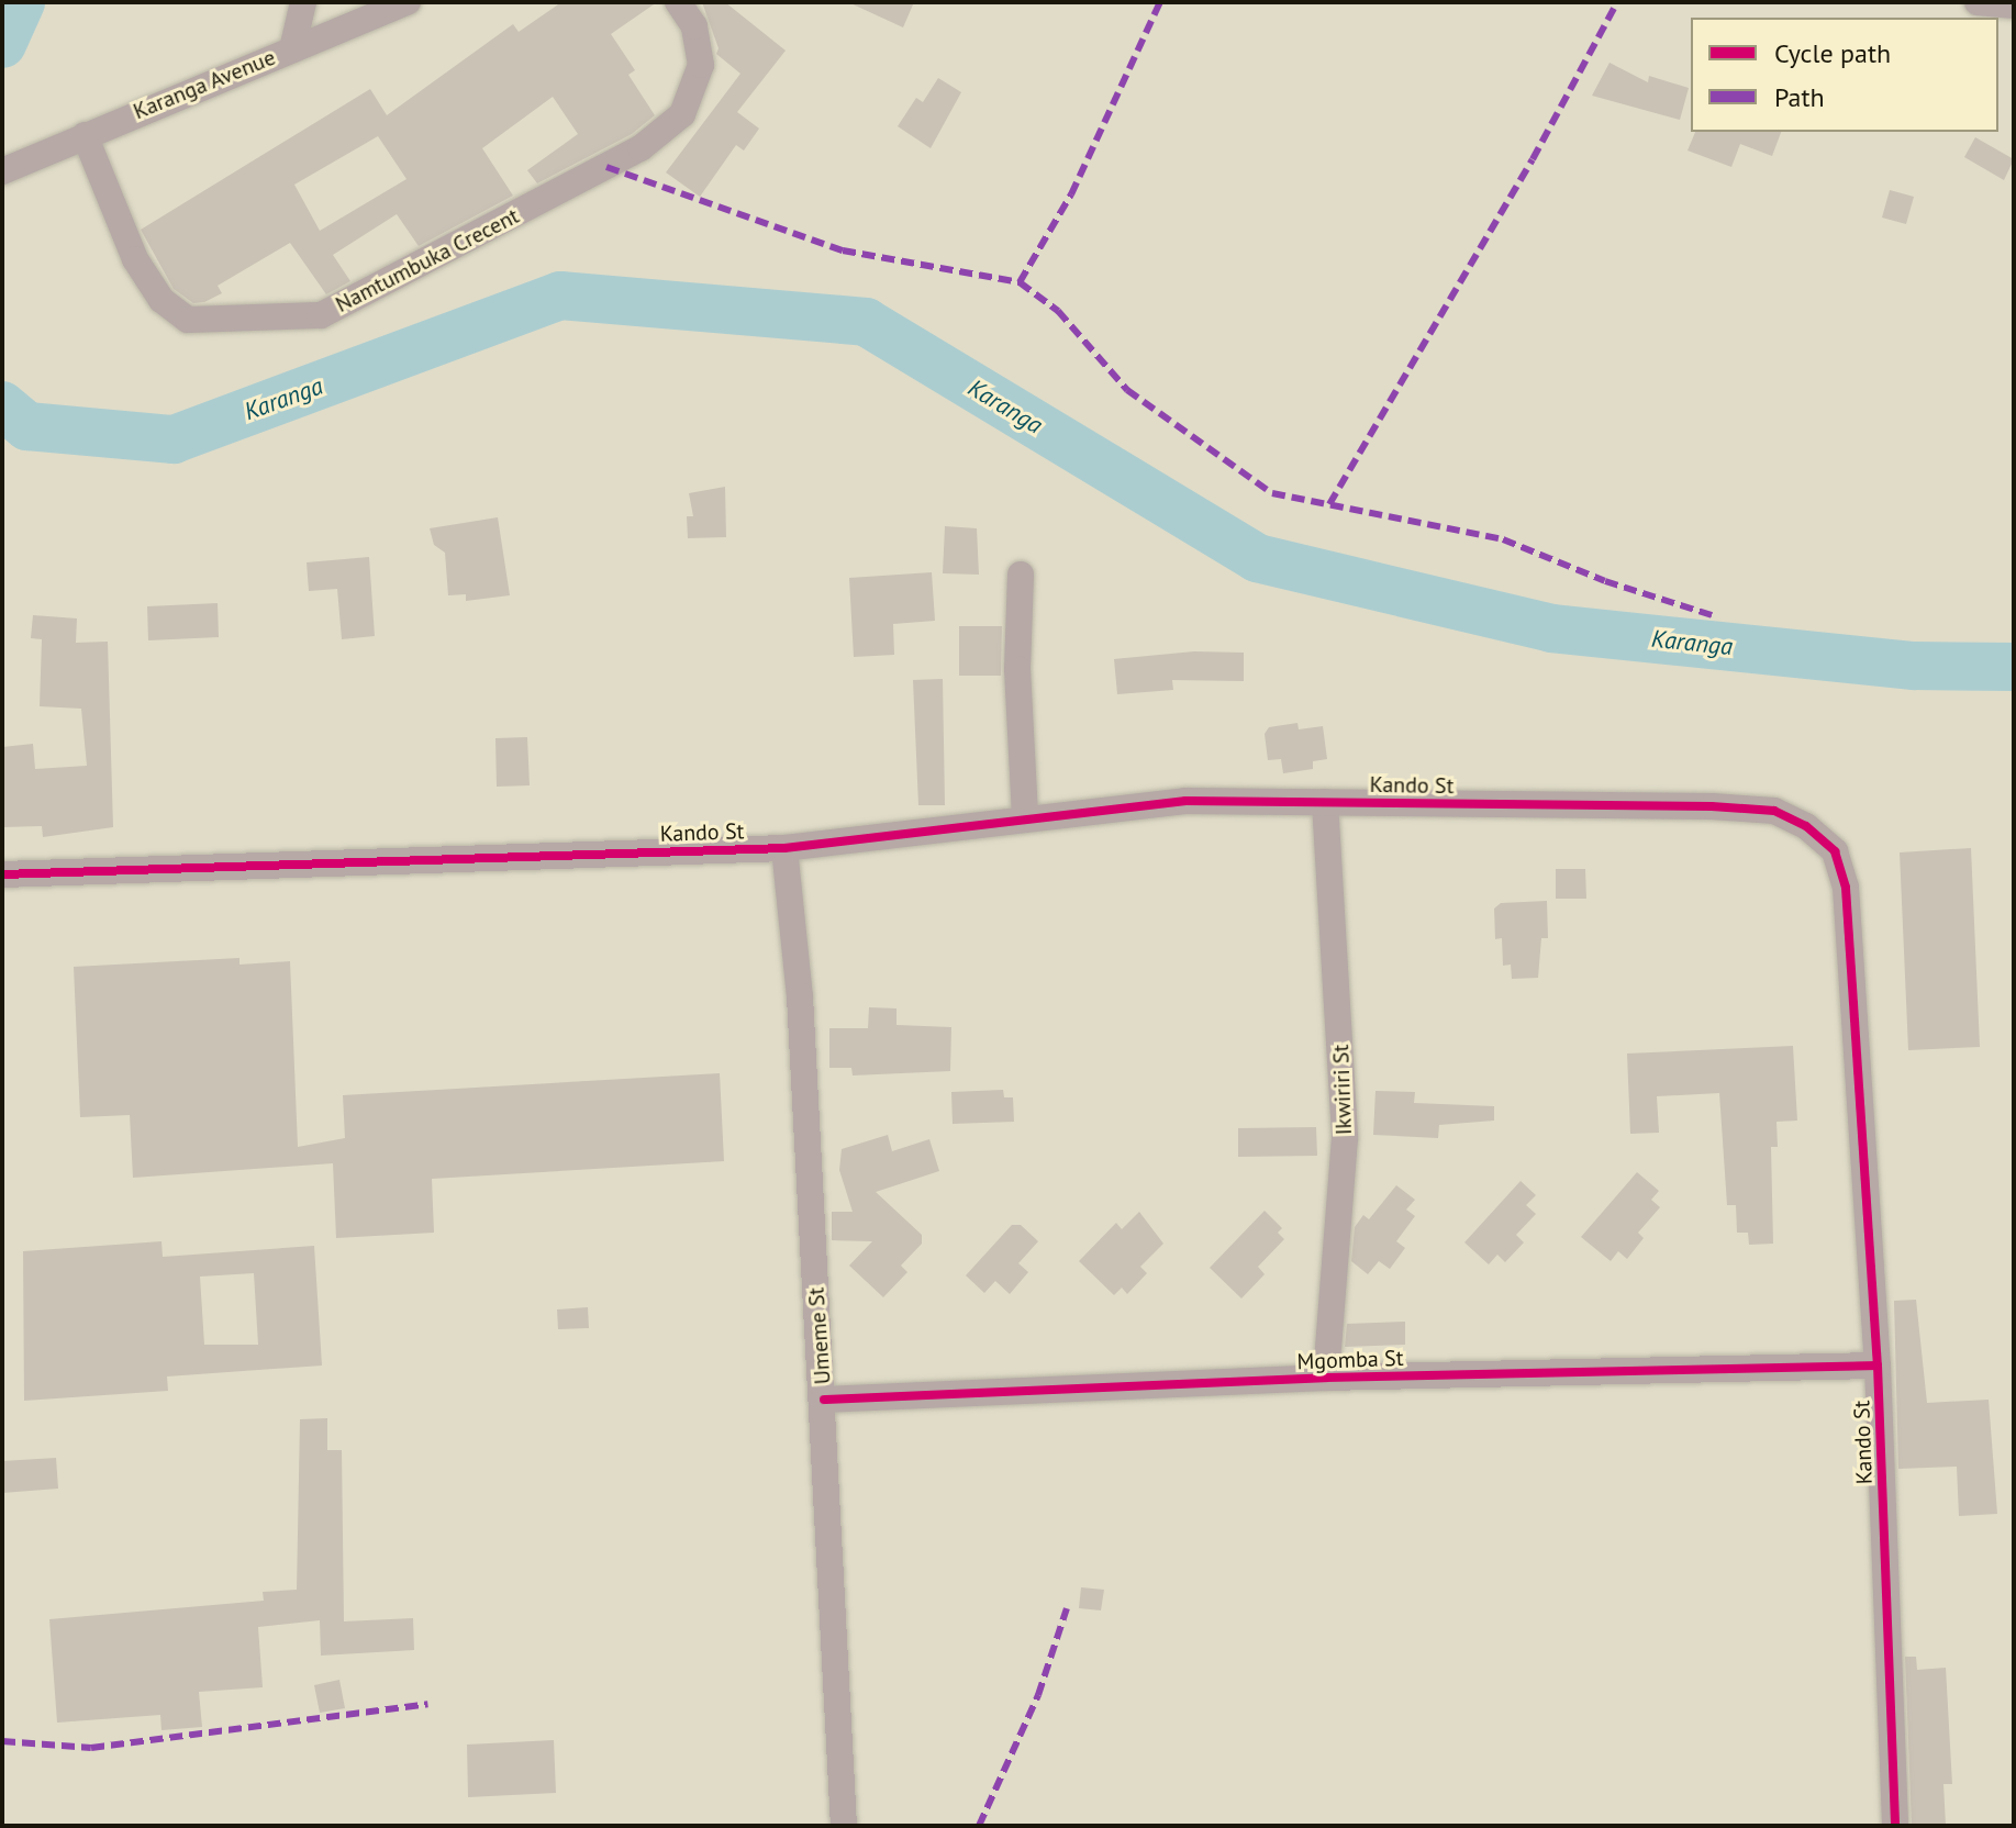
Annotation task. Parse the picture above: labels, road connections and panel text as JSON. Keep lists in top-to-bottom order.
{
  "streets": {
    "street": [
      "Karanga Avenue",
      "Namtumbuka Crecent",
      "Kando St",
      "Ikwiriri St",
      "Umeme St",
      "Mgomba St"
    ]
  },
  "crossings": [
    ["Karanga Avenue", "Namtumbuka Crecent"],
    ["Kando St", "Ikwiriri St"],
    ["Kando St", "Umeme St"],
    ["Kando St", "Mgomba St"],
    ["Ikwiriri St", "Mgomba St"],
    ["Umeme St", "Mgomba St"]
  ],
  "water": ["Karanga"],
  "legend": ["Cycle path", "Path"]
}
